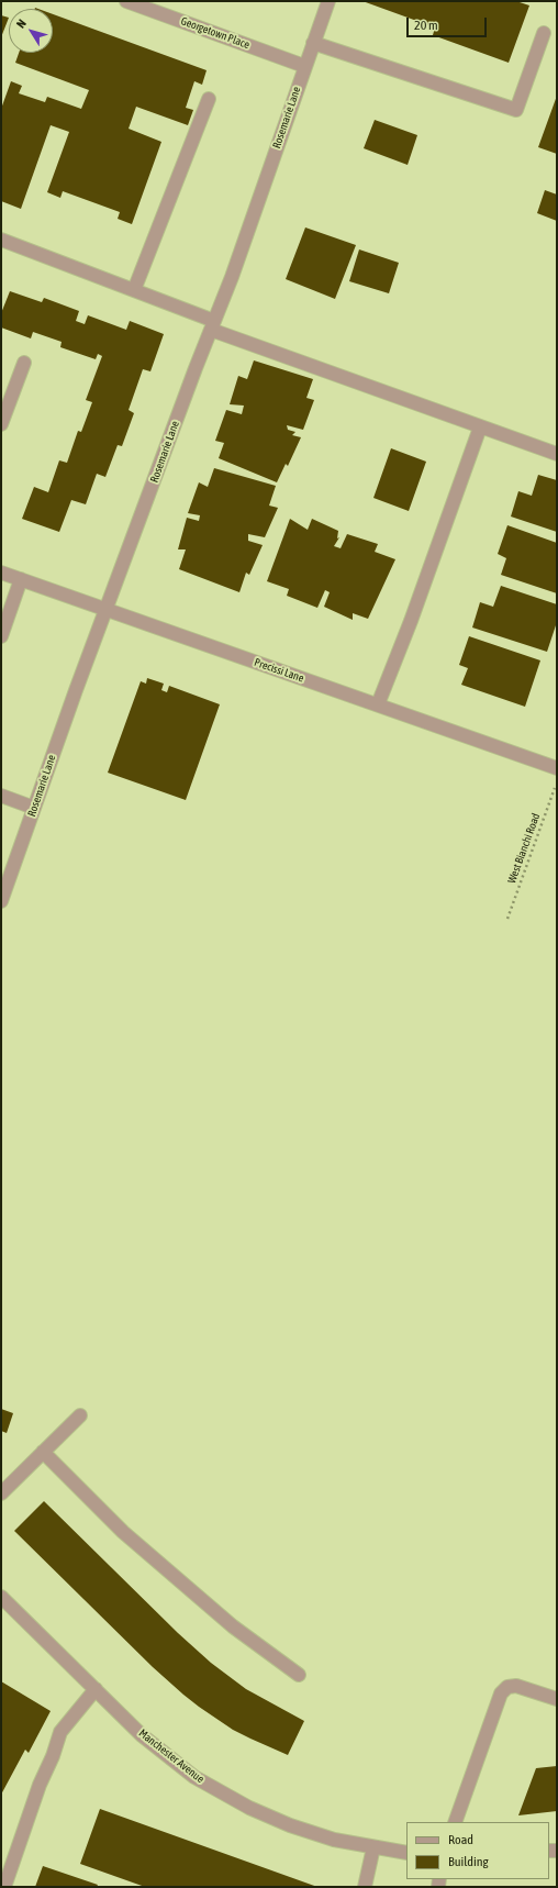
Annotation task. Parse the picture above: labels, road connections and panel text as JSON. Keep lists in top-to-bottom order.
{
  "streets": {
    "street": [
      "Georgetown Place",
      "Rosemarie Lane",
      "Precissi Lane",
      "Manchester Avenue"
    ],
    "path": ["West Bianchi Road"]
  },
  "crossings": [
    ["Georgetown Place", "Rosemarie Lane"],
    ["Rosemarie Lane", "Precissi Lane"]
  ],
  "legend": ["Road", "Building"],
  "scale_bar": "20 m",
  "north": "top left"
}
